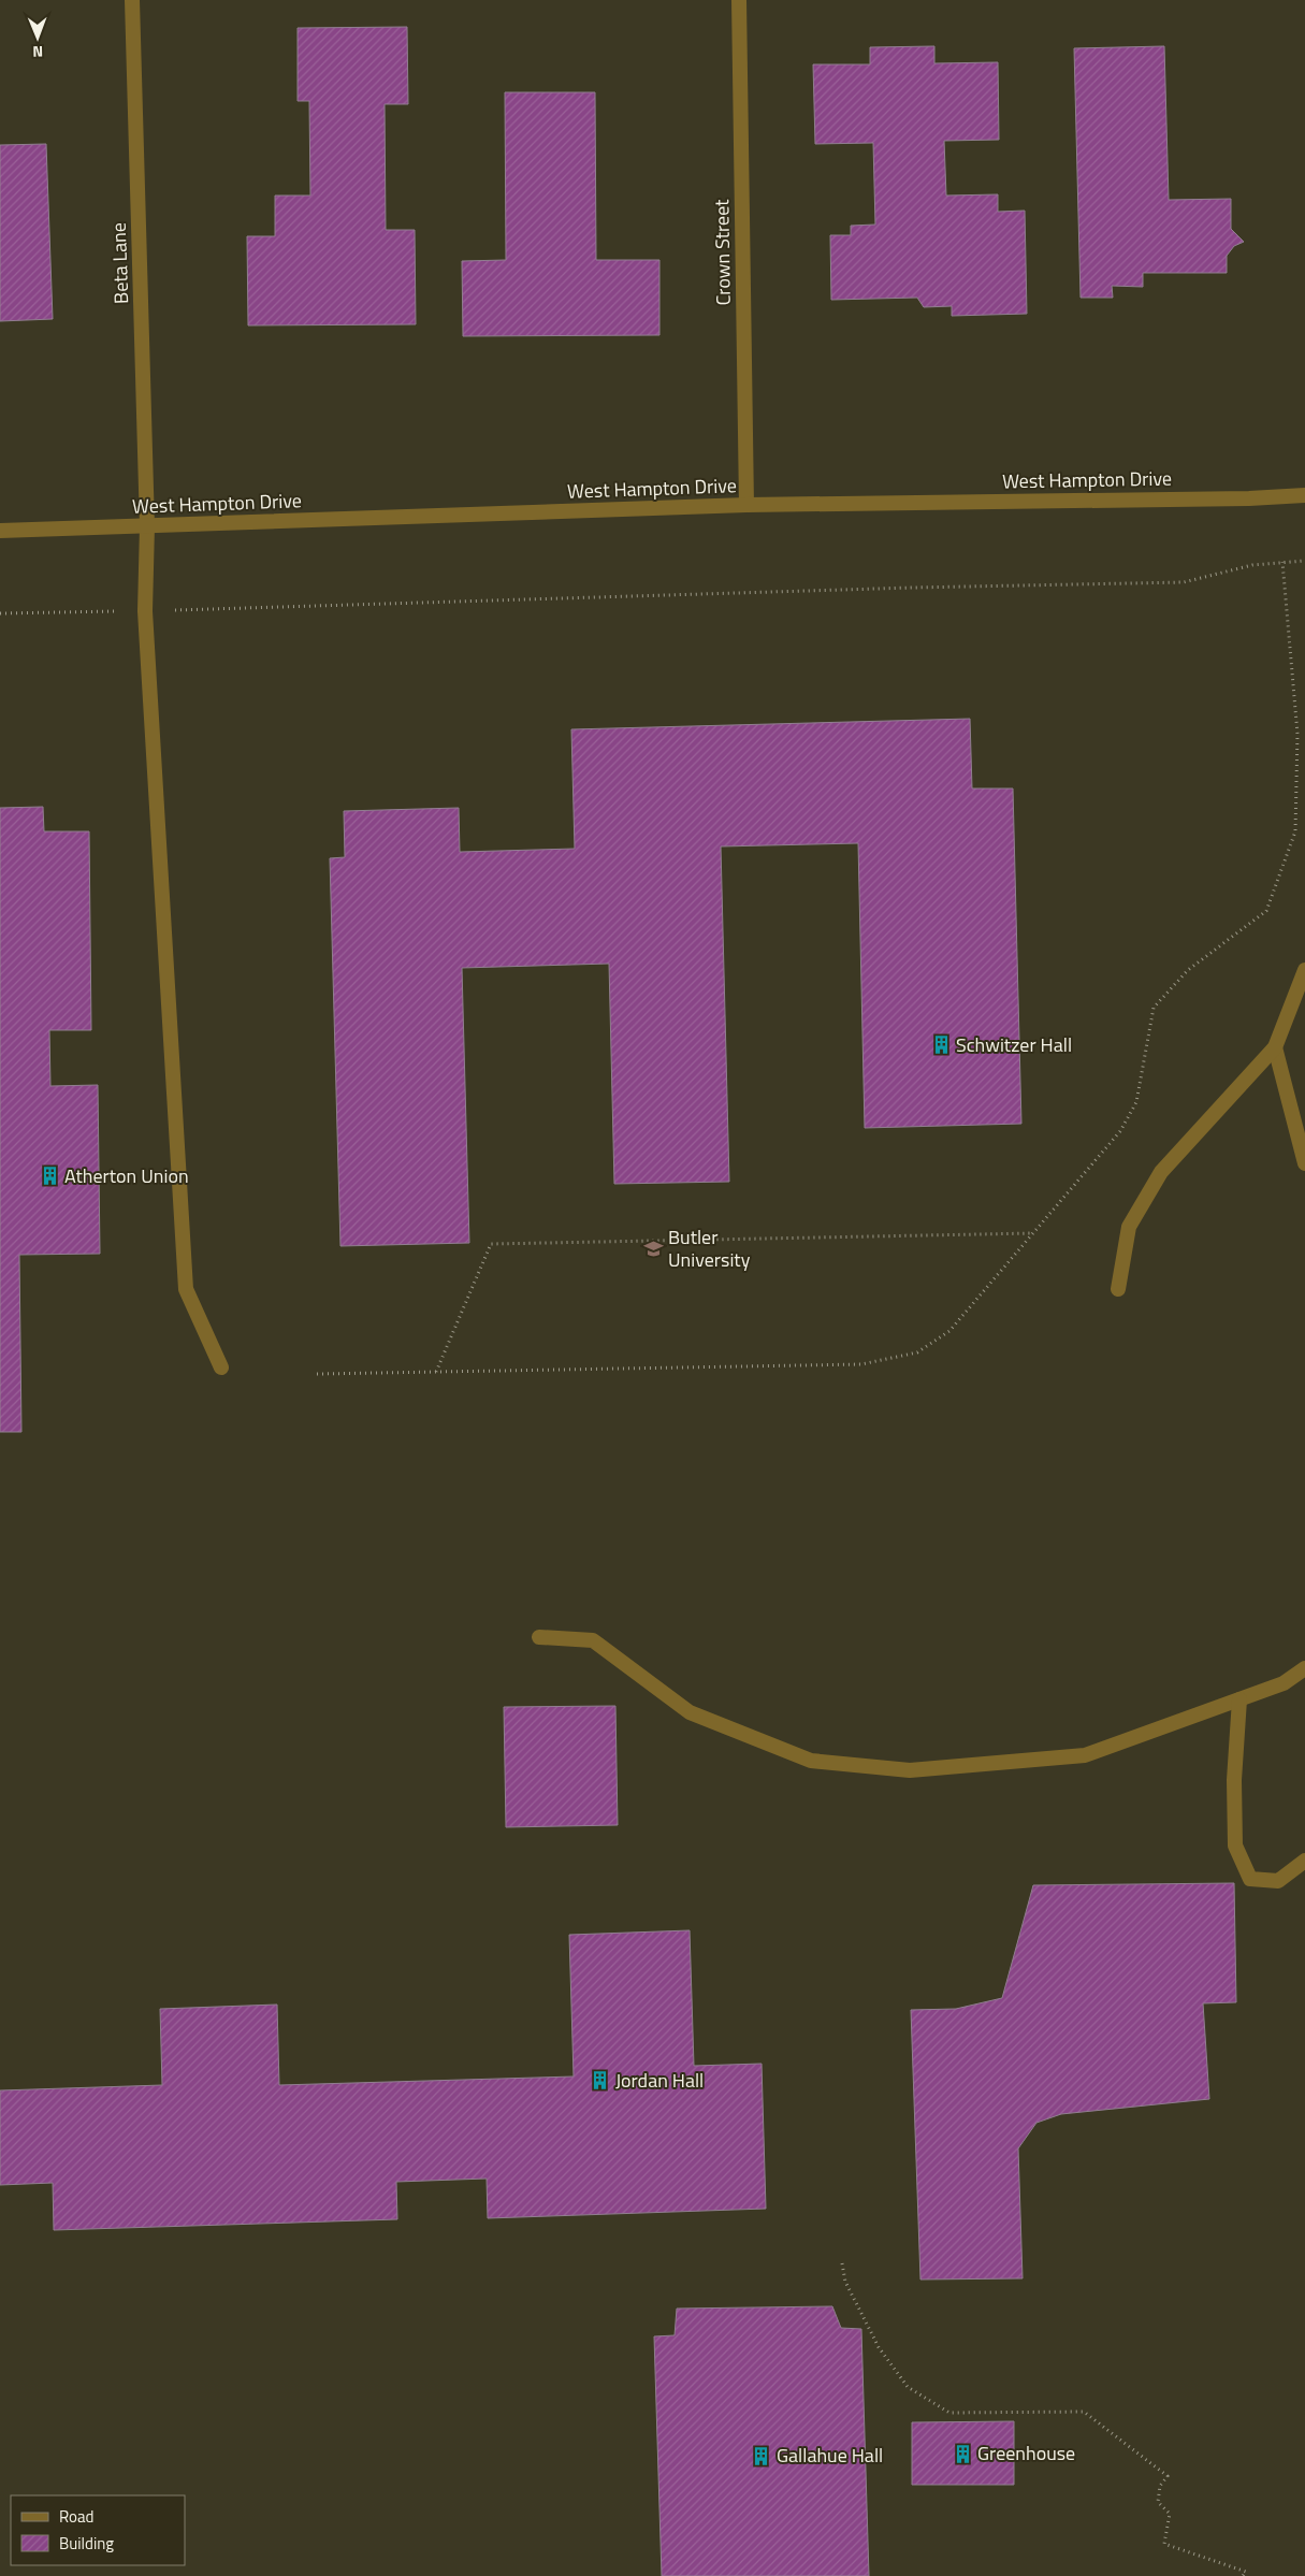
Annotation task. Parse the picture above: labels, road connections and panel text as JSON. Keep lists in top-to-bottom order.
{
  "streets": {
    "street": ["Crown Street", "Beta Lane", "West Hampton Drive"]
  },
  "crossings": [
    ["Crown Street", "West Hampton Drive"],
    ["Beta Lane", "West Hampton Drive"]
  ],
  "places": {
    "building": [
      "Schwitzer Hall",
      "Atherton Union",
      "Jordan Hall",
      "Greenhouse",
      "Gallahue Hall"
    ],
    "school or university": ["Butler University"]
  },
  "legend": ["Road", "Building"],
  "north": "bottom"
}
